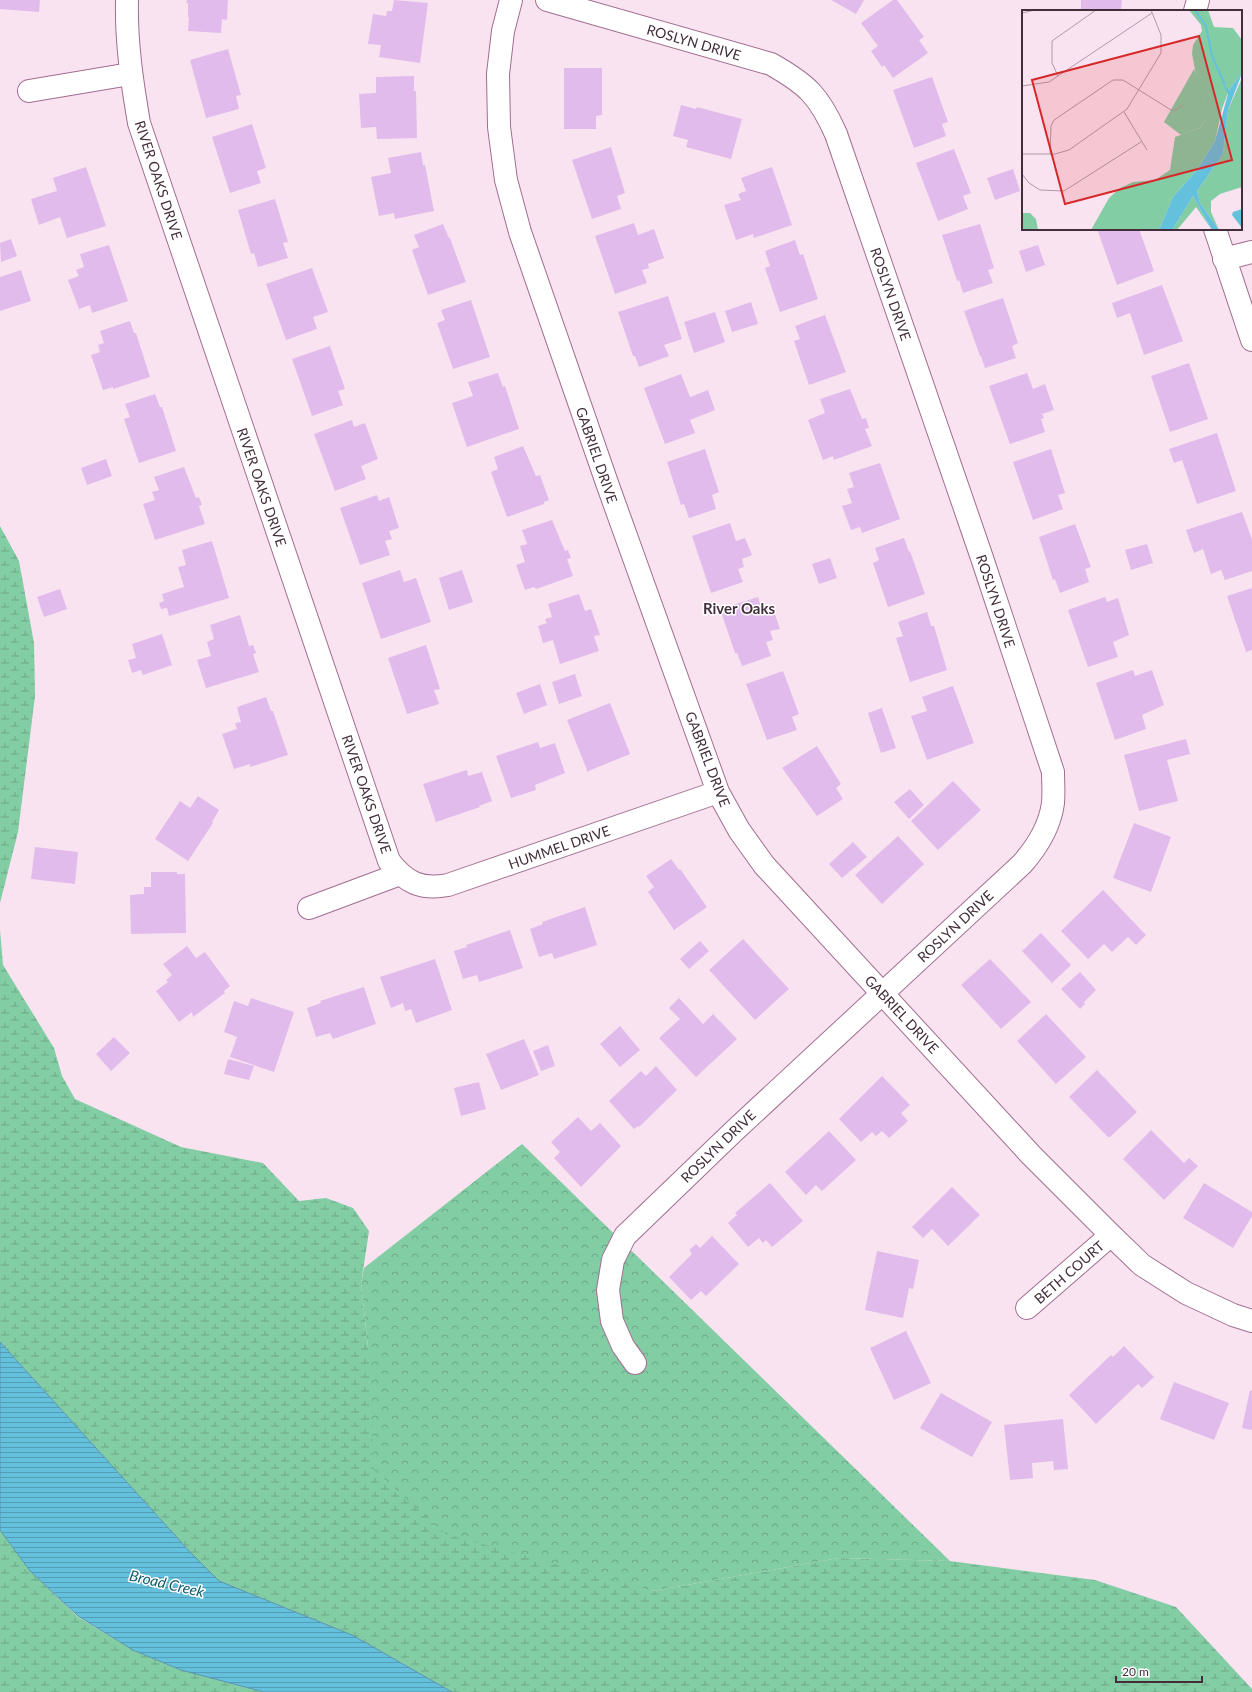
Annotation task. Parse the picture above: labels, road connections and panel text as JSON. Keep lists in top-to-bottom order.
{
  "streets": {
    "street": [
      "ROSLYN DRIVE",
      "RIVER OAKS DRIVE",
      "GABRIEL DRIVE",
      "HUMMEL DRIVE",
      "BETH COURT"
    ]
  },
  "crossings": [
    ["ROSLYN DRIVE", "GABRIEL DRIVE"],
    ["RIVER OAKS DRIVE", "HUMMEL DRIVE"],
    ["GABRIEL DRIVE", "HUMMEL DRIVE"],
    ["GABRIEL DRIVE", "BETH COURT"]
  ],
  "districts": ["River Oaks"],
  "water": ["Broad Creek"],
  "scale_bar": "20 m"
}
